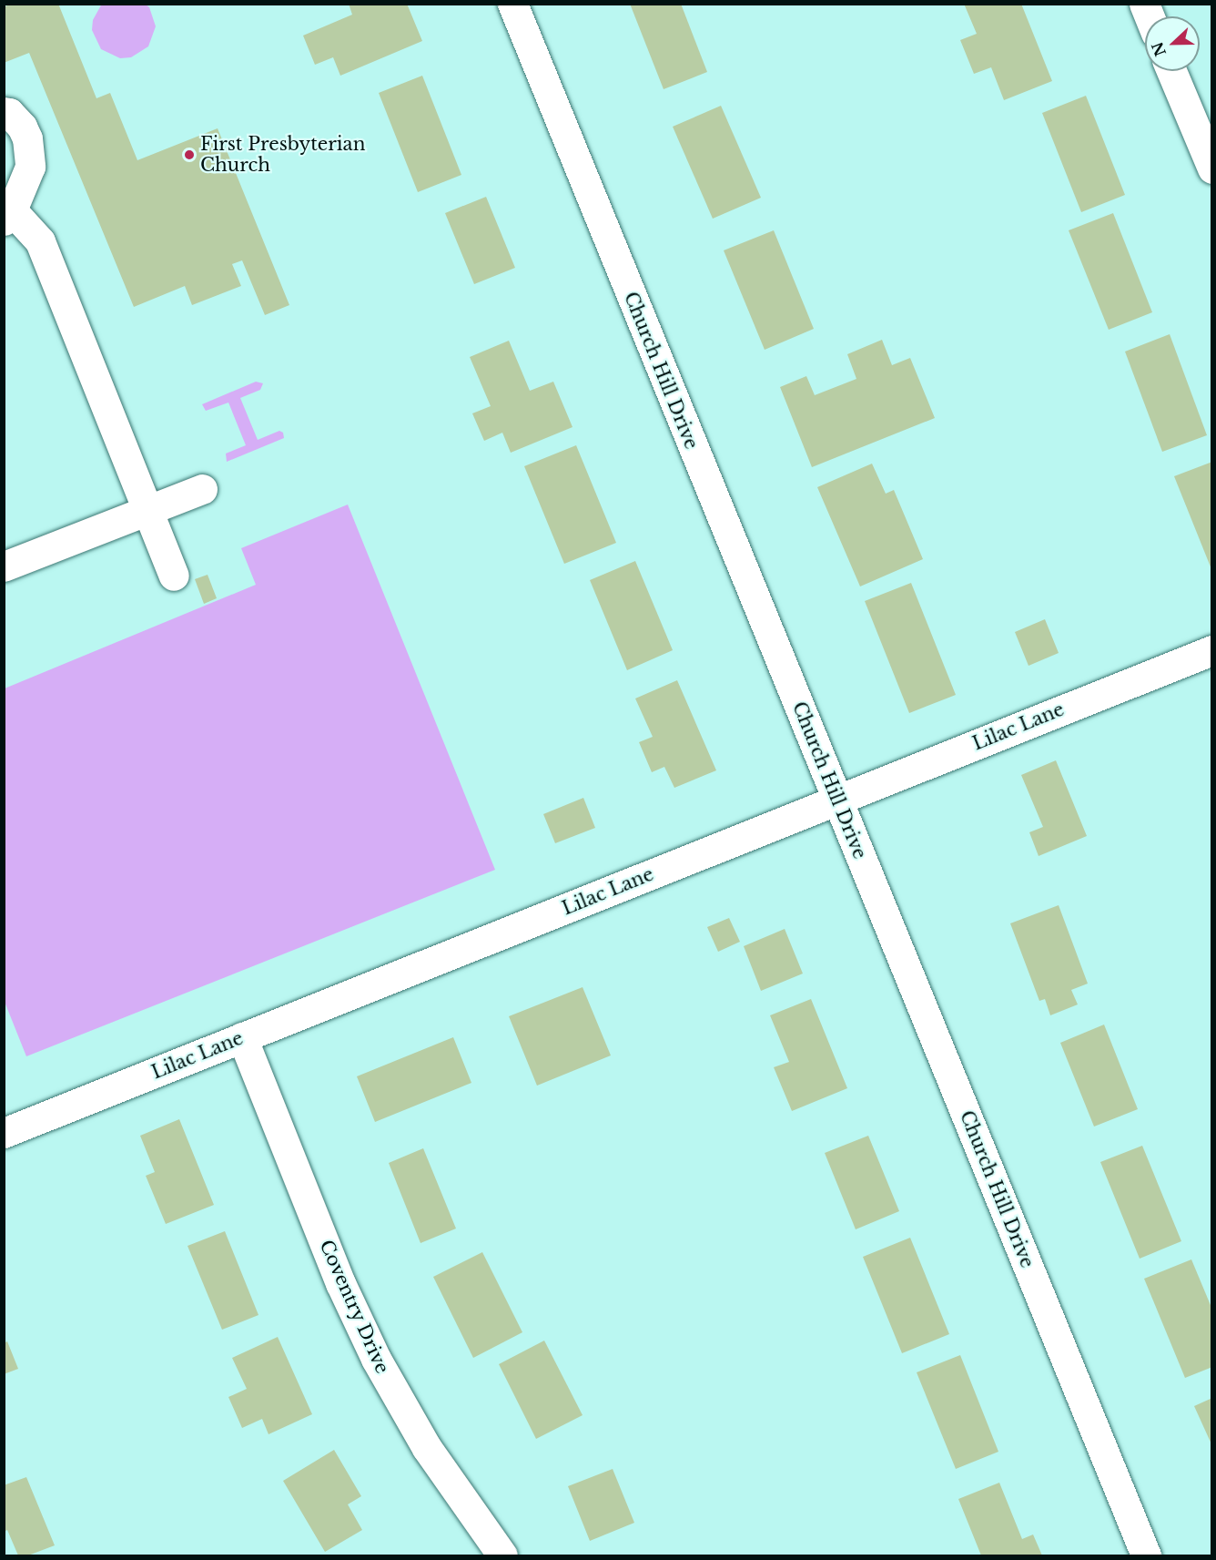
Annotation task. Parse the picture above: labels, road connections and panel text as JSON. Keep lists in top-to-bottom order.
{
  "streets": {
    "street": ["Church Hill Drive", "Lilac Lane", "Coventry Drive"]
  },
  "crossings": [
    ["Church Hill Drive", "Lilac Lane"],
    ["Lilac Lane", "Coventry Drive"]
  ],
  "places": ["First Presbyterian Church"],
  "north": "left"
}
